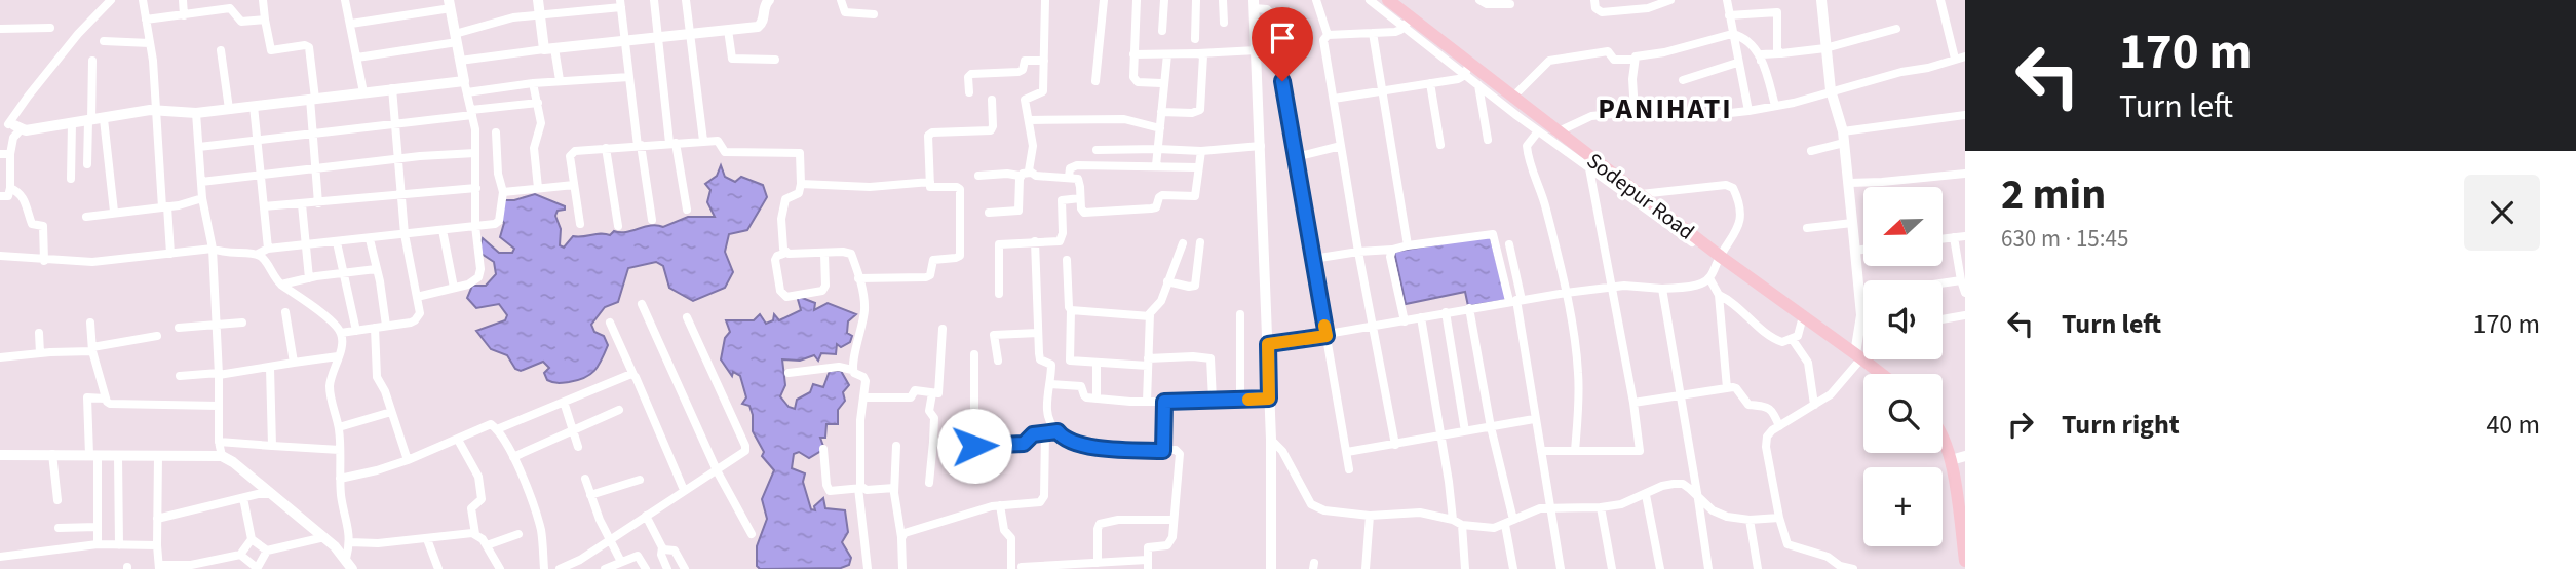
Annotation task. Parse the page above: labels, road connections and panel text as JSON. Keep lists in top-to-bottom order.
{
  "streets": {
    "main road": ["Sodepur Road"]
  },
  "districts": ["PANIHATI"],
  "north": "left",
  "page": {
    "turn": ["170 m", "Turn left"],
    "heading": ["2 min", "630 m · 15:45"],
    "map_buttons": "+",
    "list": [
      {
        "name": "Turn left",
        "value": "170 m"
      },
      {
        "name": "Turn right",
        "value": "40 m"
      }
    ]
  }
}
